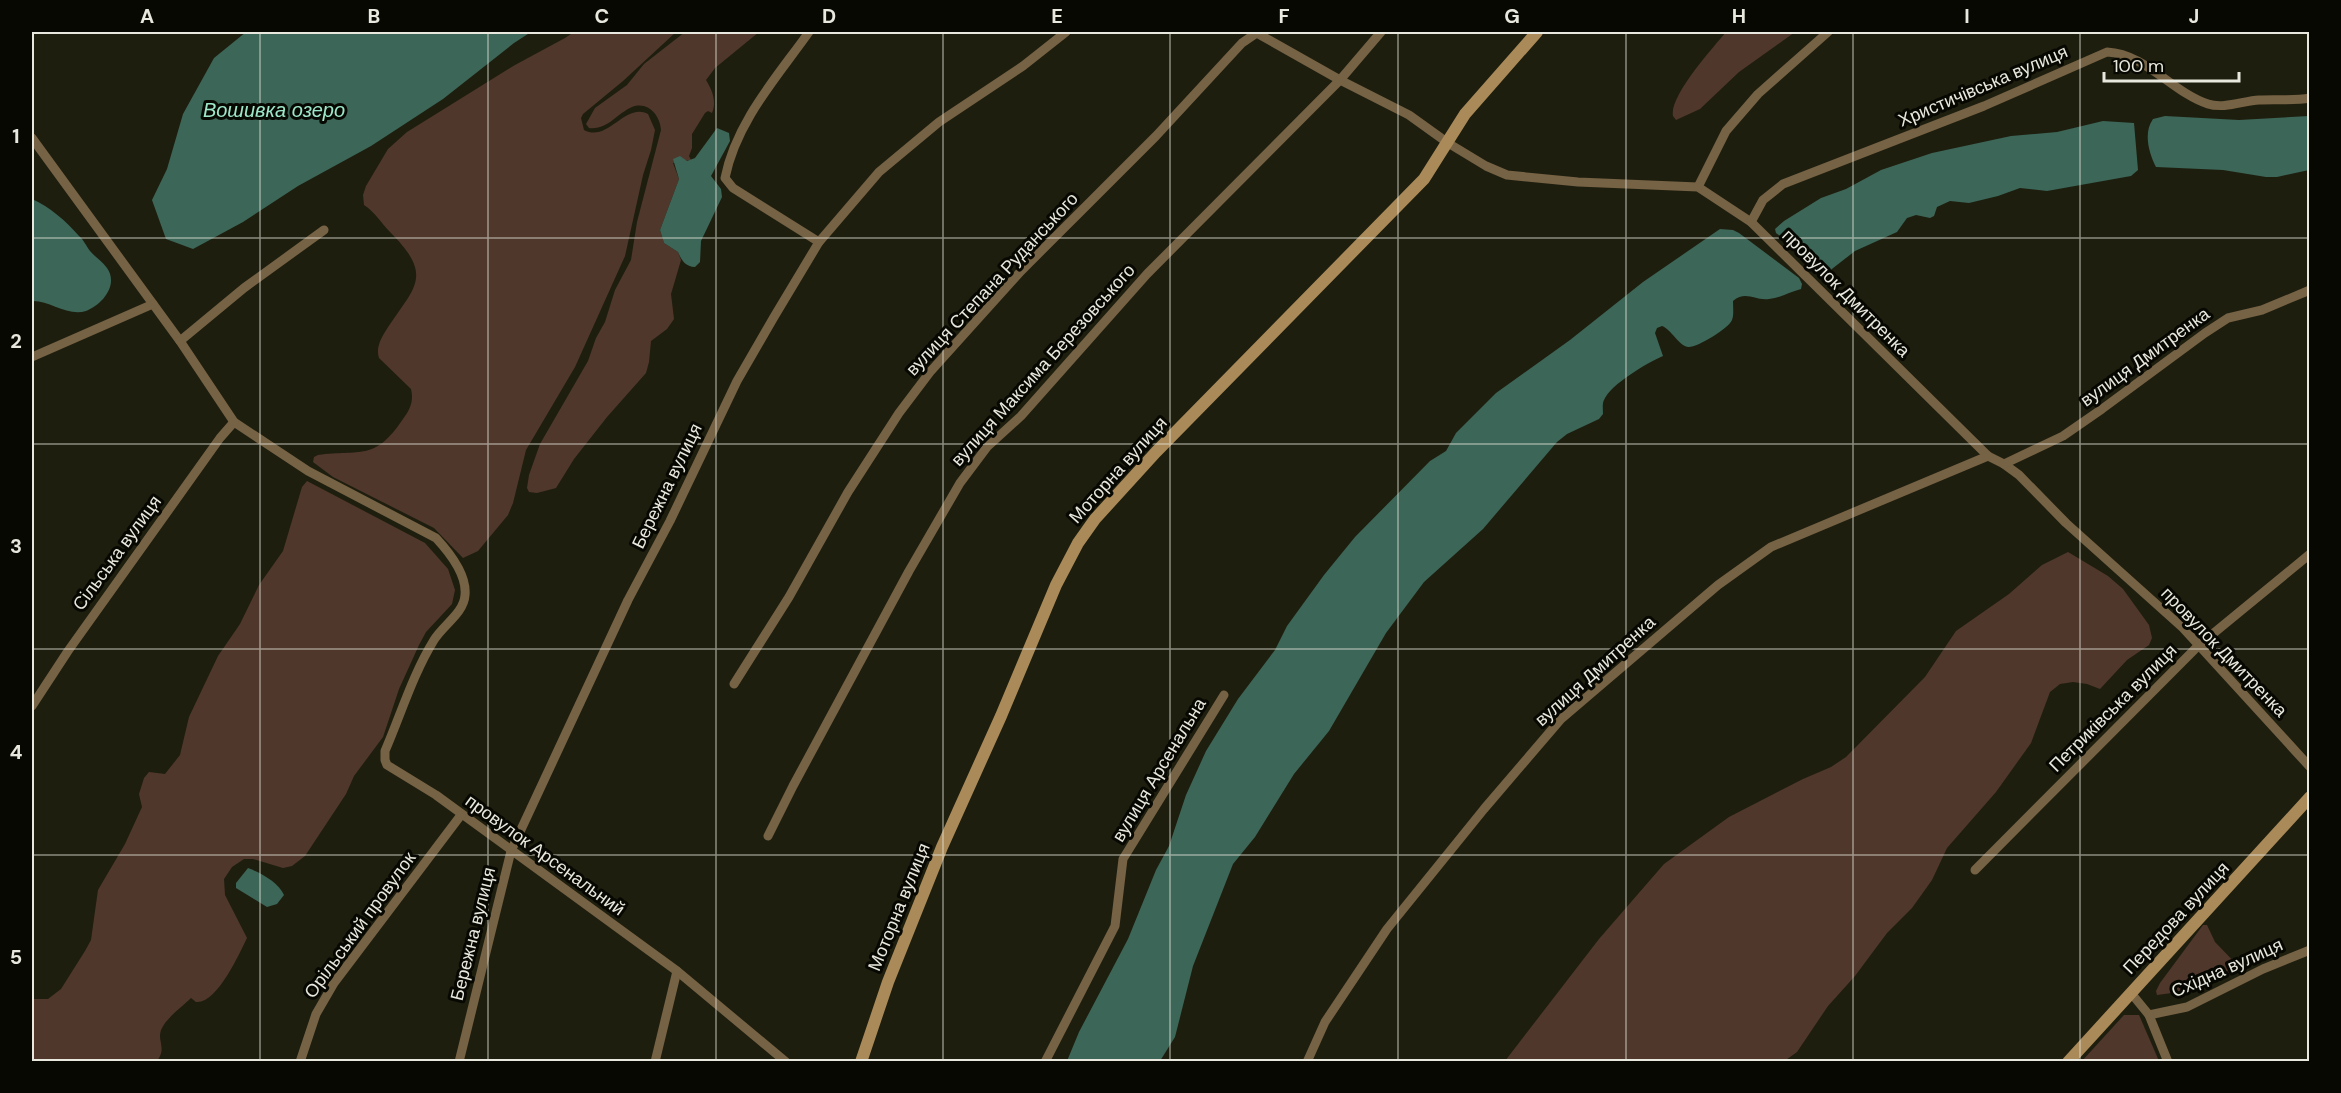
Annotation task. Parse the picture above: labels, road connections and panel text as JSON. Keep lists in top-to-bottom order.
{
  "streets": {
    "street": [
      "Христичівська вулиця",
      "вулиця Степана Руданського",
      "провулок Дмитренка",
      "вулиця Дмитренка",
      "вулиця Максима Березовського",
      "Моторна вулиця",
      "Бережна вулиця",
      "Сільська вулиця",
      "Петриківська вулиця",
      "вулиця Арсенальна",
      "провулок Арсенальний",
      "Передова вулиця",
      "Орільський провулок",
      "Східна вулиця"
    ]
  },
  "crossings": [
    ["Христичівська вулиця", "провулок Дмитренка"],
    ["провулок Дмитренка", "вулиця Дмитренка"],
    ["провулок Дмитренка", "Петриківська вулиця"],
    ["Бережна вулиця", "провулок Арсенальний"],
    ["Сільська вулиця", "провулок Арсенальний"],
    ["провулок Арсенальний", "Орільський провулок"]
  ],
  "water": ["Вошивка озеро"],
  "scale_bar": "100 m",
  "grid": {
    "columns": [
      "A",
      "B",
      "C",
      "D",
      "E",
      "F",
      "G",
      "H",
      "I",
      "J"
    ],
    "rows": [
      "1",
      "2",
      "3",
      "4",
      "5"
    ]
  }
}
